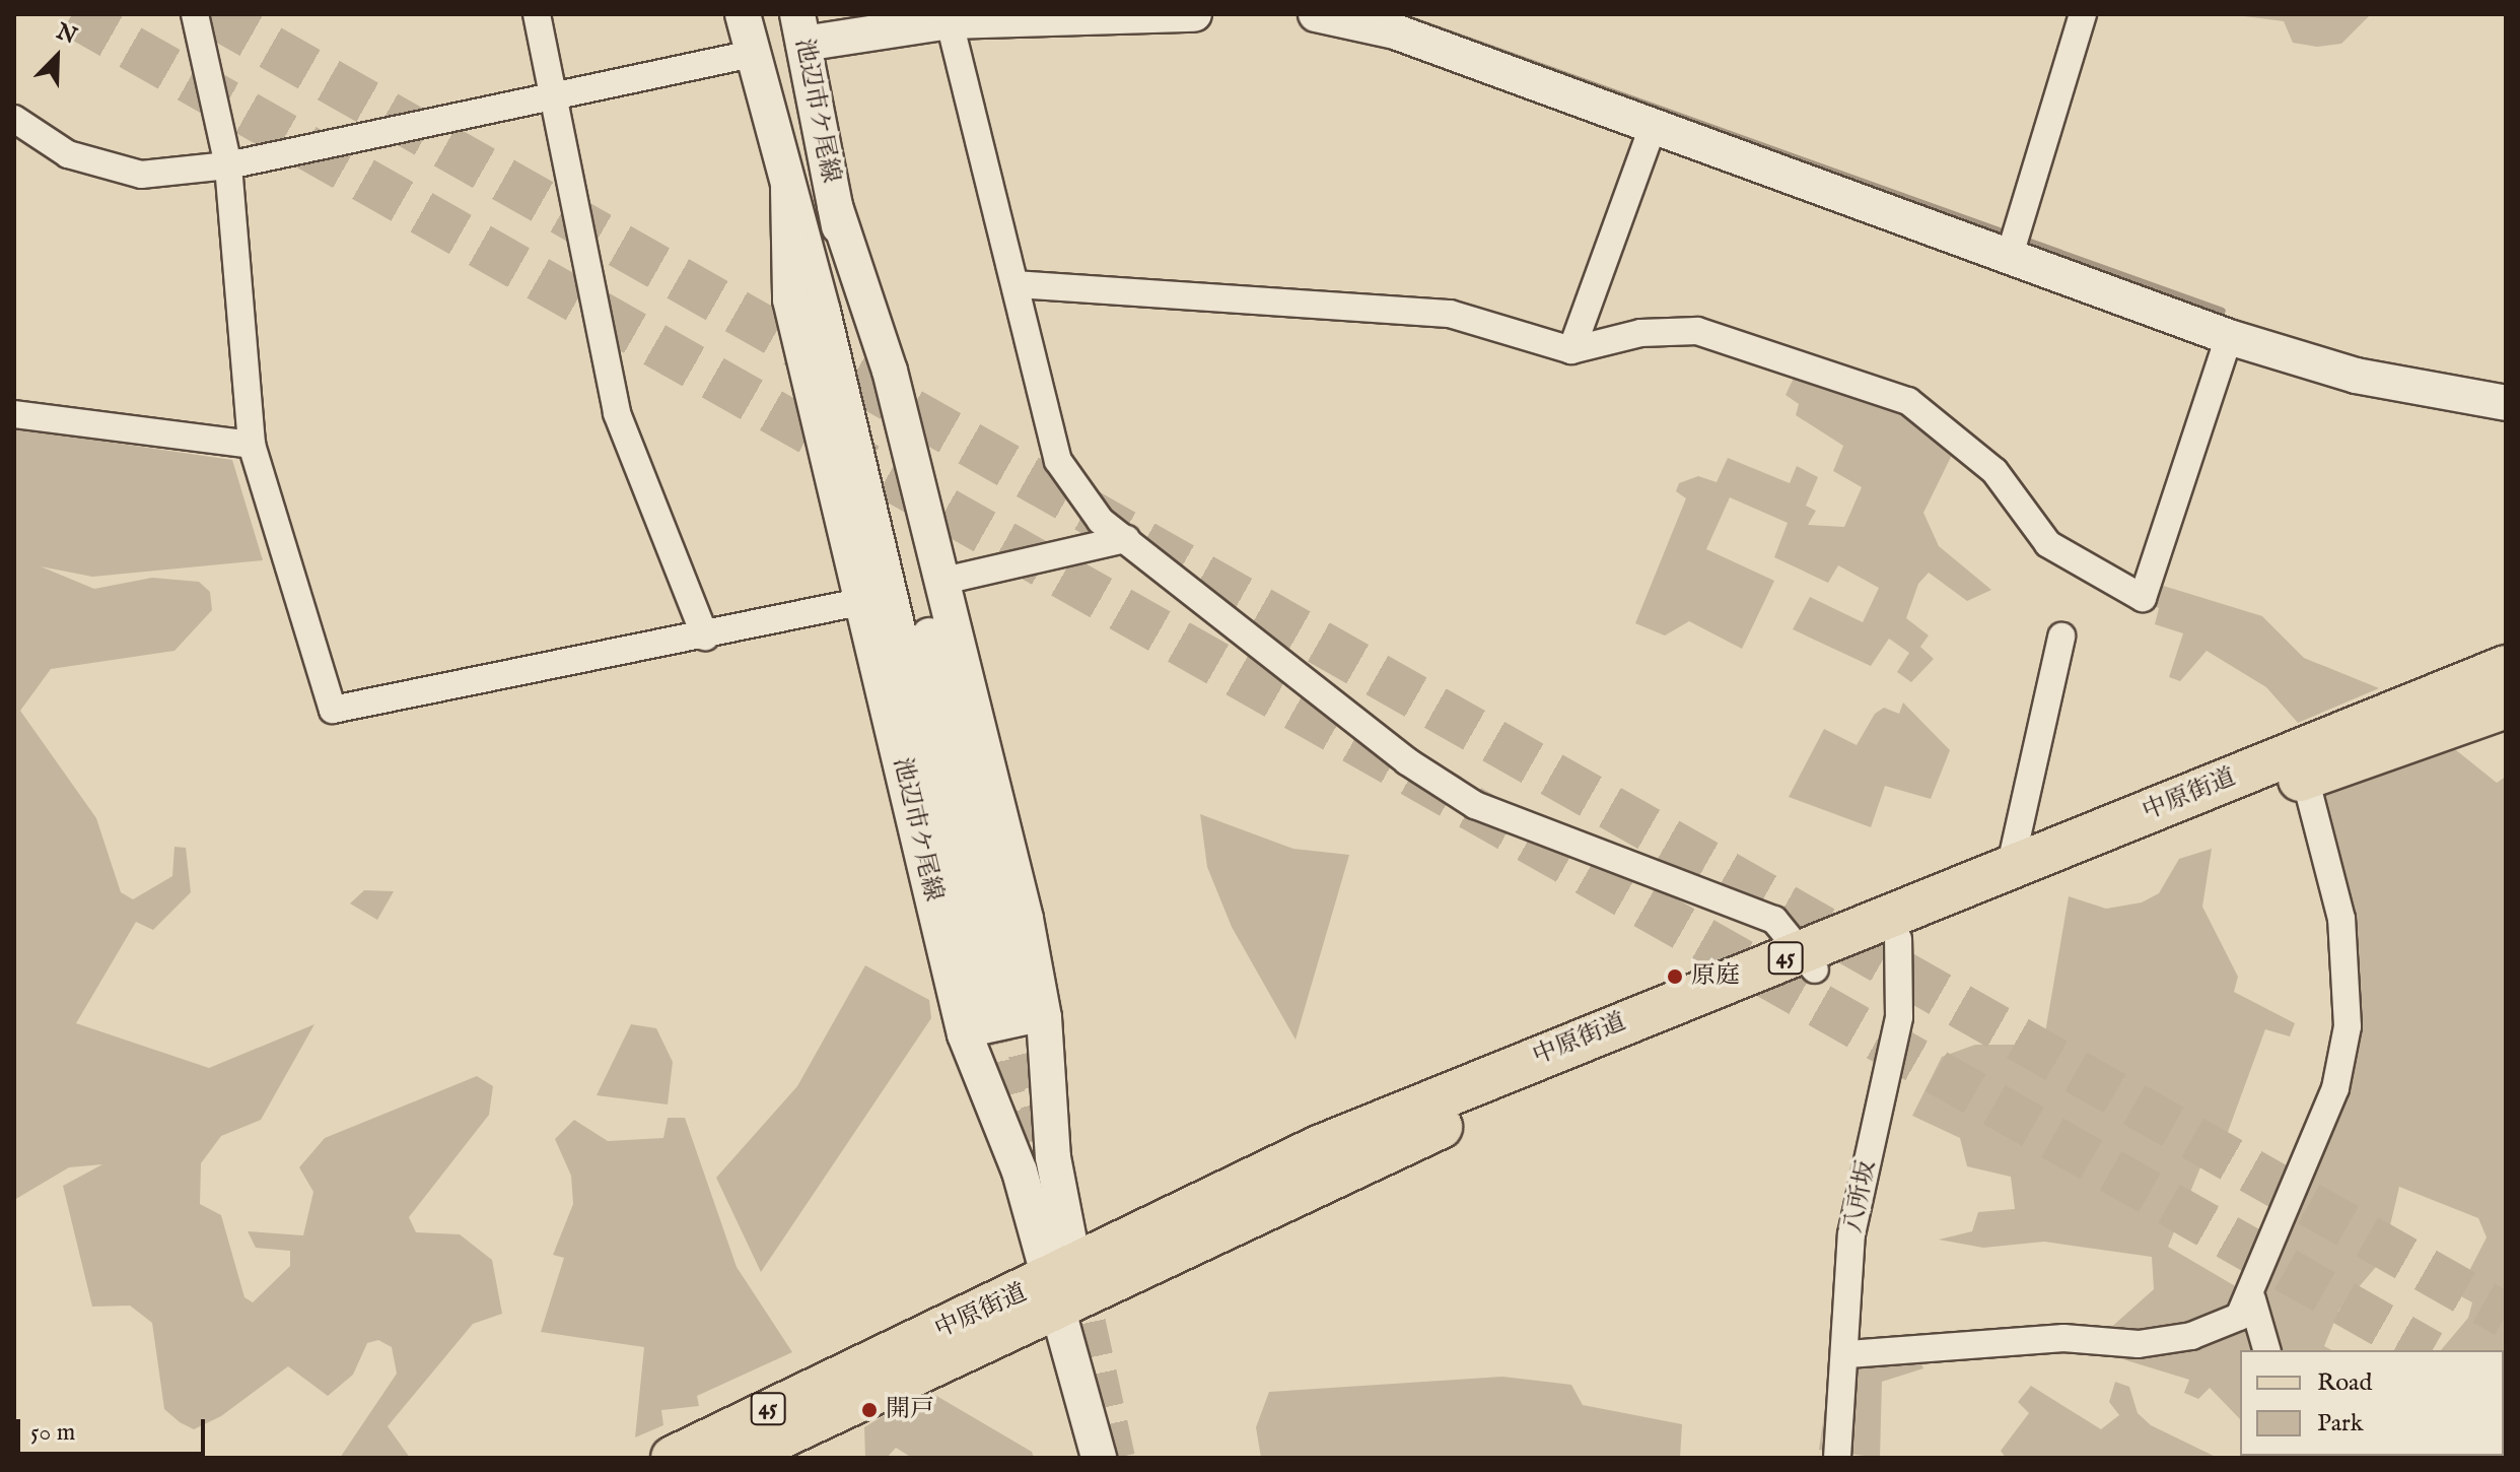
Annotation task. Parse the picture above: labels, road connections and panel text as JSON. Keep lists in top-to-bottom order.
{
  "streets": {
    "main road": ["中原街道", "45"],
    "street": ["池辺市ケ尾線", "八所坂"]
  },
  "crossings": [
    ["池辺市ケ尾線", "中原街道"],
    ["中原街道", "八所坂"]
  ],
  "places": ["原庭", "開戸"],
  "legend": ["Road", "Park"],
  "scale_bar": "50 m",
  "north": "top right"
}
